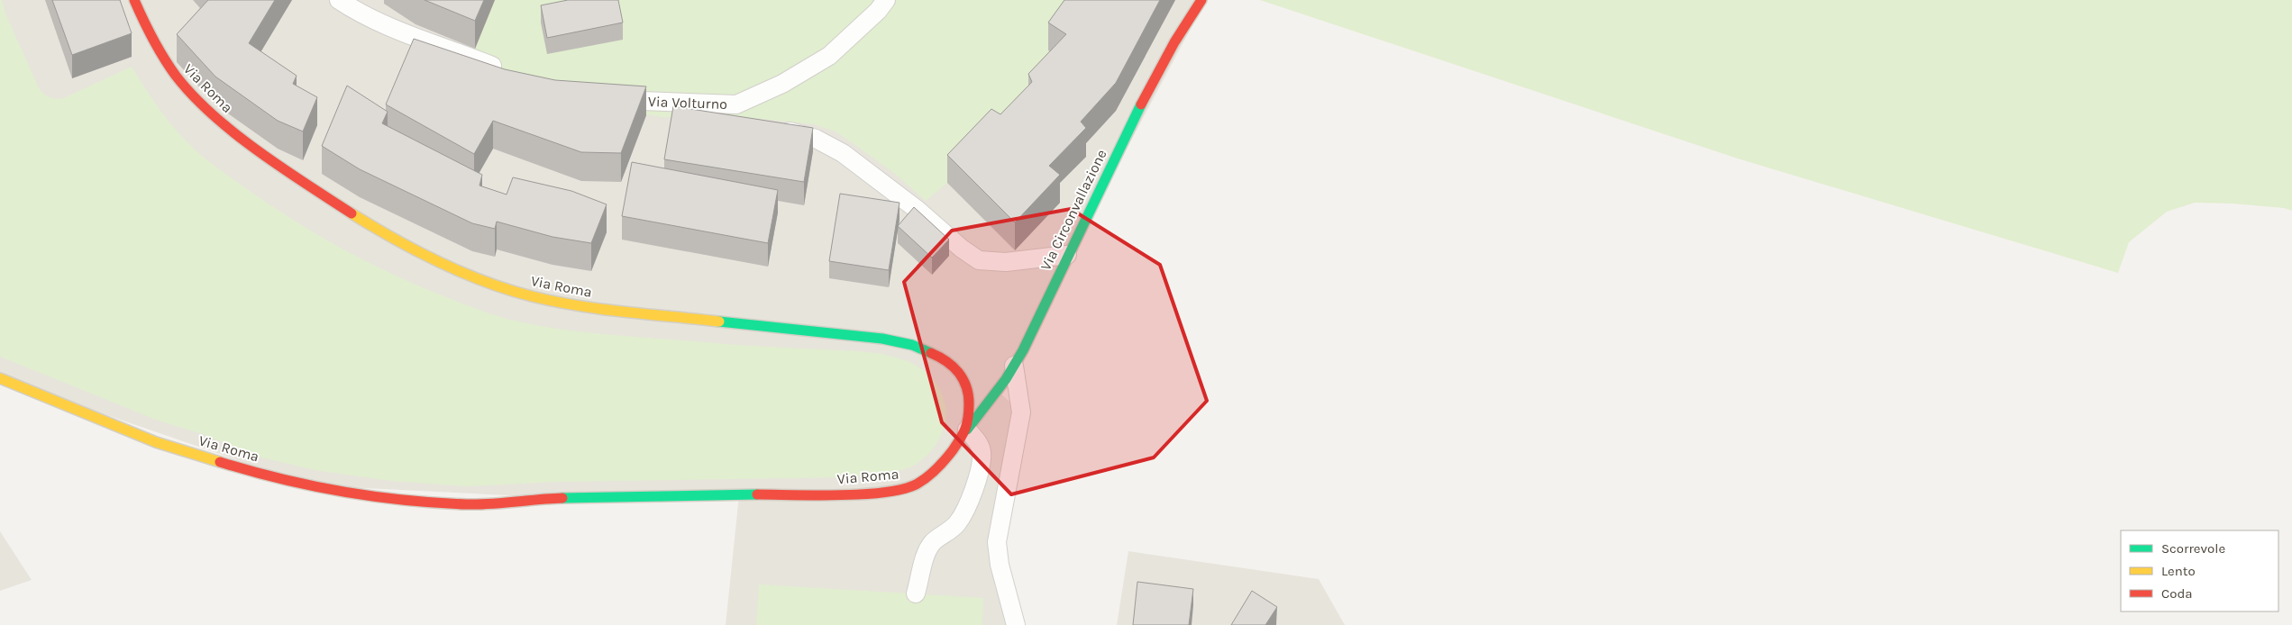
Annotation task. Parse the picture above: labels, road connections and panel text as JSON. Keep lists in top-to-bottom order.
{
  "streets": {
    "street": ["Via Roma", "Via Circonvallazione"],
    "lane": ["Via Volturno"]
  },
  "crossings": [
    ["Via Roma", "Via Circonvallazione"]
  ],
  "legend": ["Scorrevole", "Lento", "Coda"]
}
